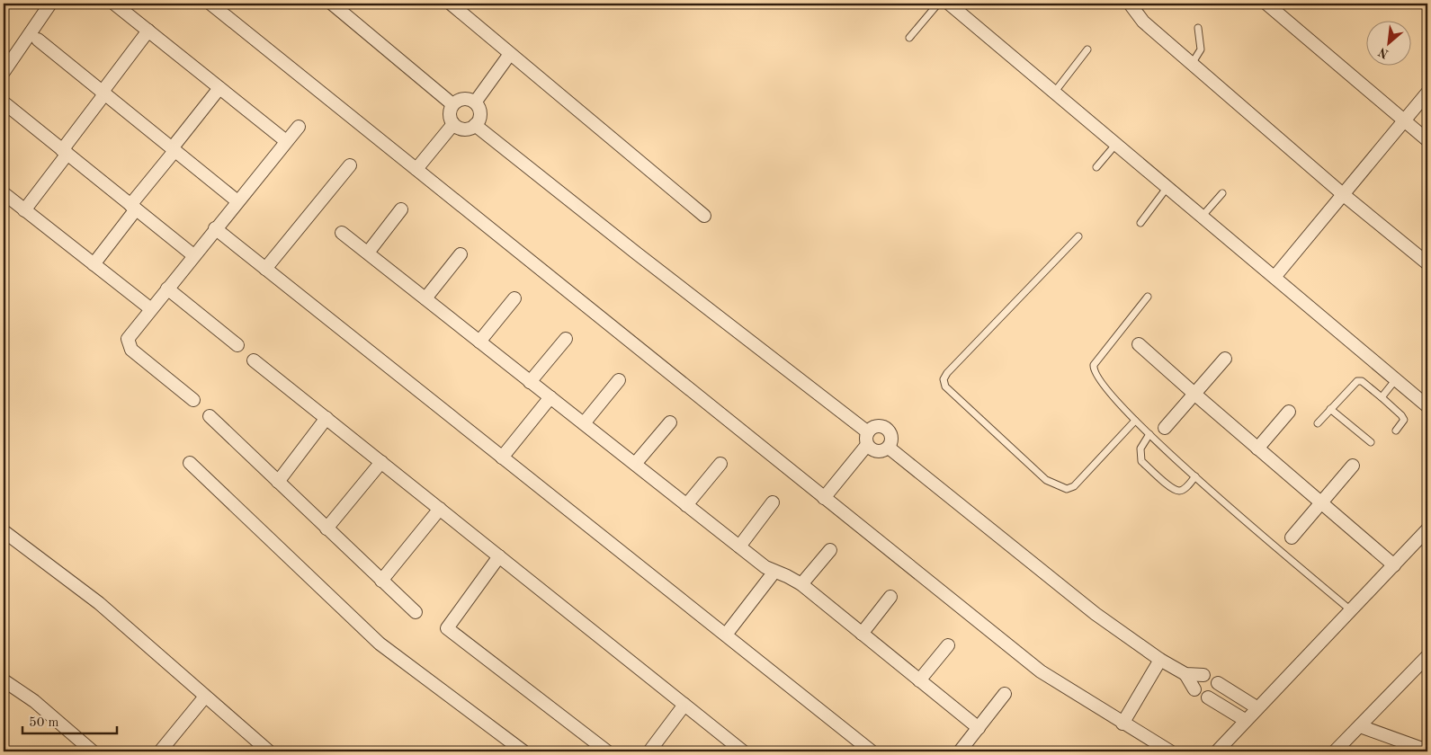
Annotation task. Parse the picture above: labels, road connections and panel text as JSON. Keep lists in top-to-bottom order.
{
  "scale_bar": "50 m",
  "north": "bottom left"
}
